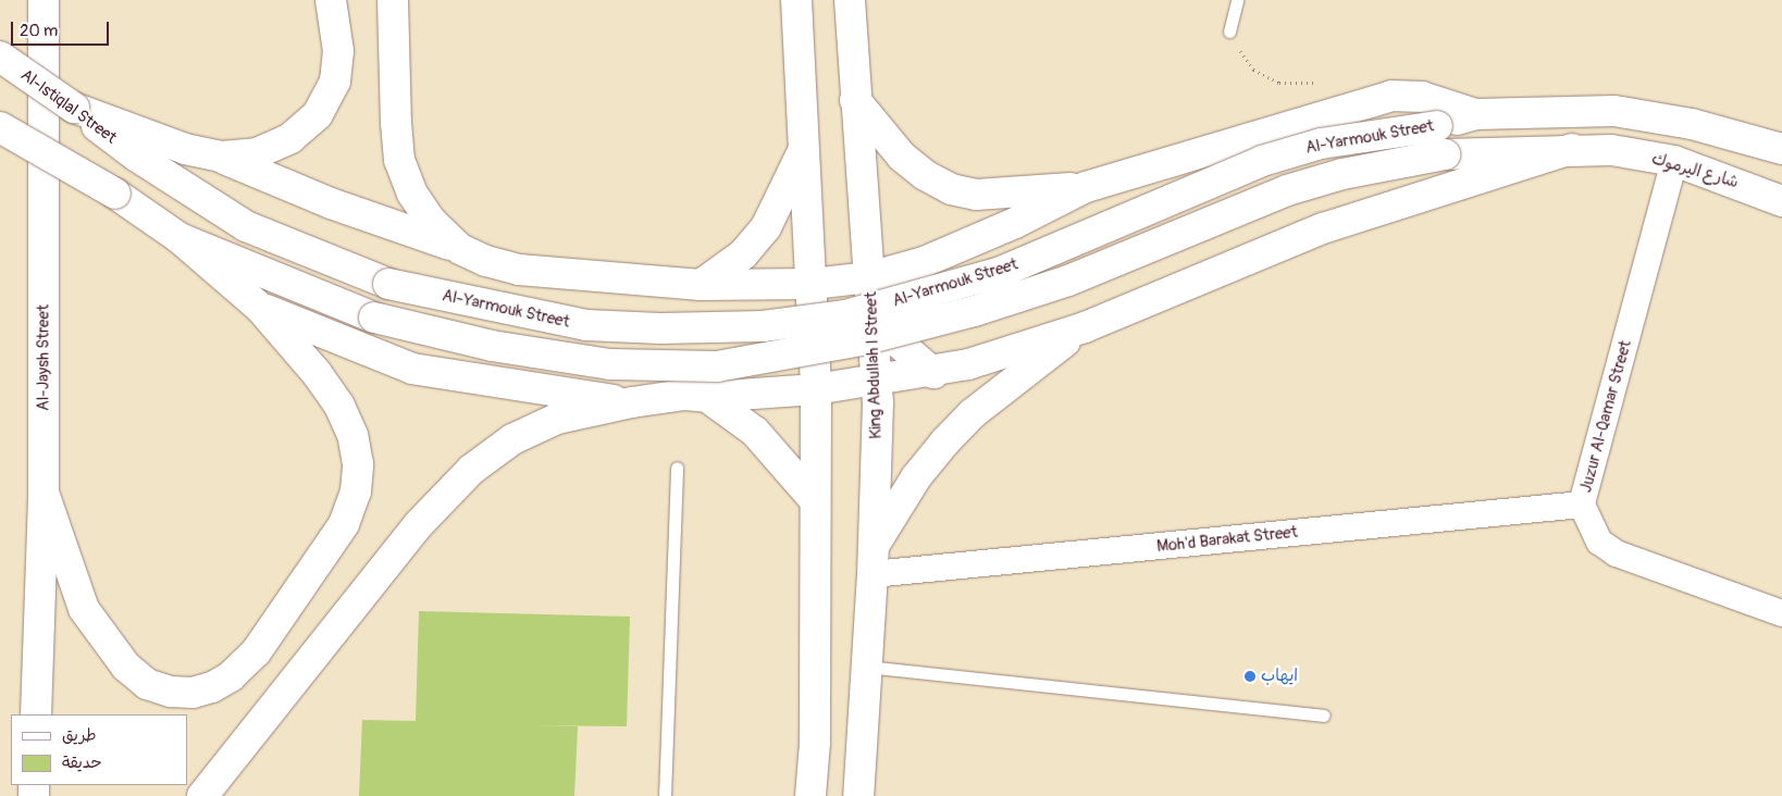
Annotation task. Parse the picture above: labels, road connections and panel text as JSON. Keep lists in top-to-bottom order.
{
  "streets": {
    "main road": [
      "Al-Istiqlal Street",
      "Al-Yarmouk Street",
      "شارع اليرموك",
      "Al-Jaysh Street",
      "King Abdullah I Street"
    ],
    "street": ["Juzur Al-Qamar Street", "Moh'd Barakat Street"]
  },
  "crossings": [
    ["Al-Istiqlal Street", "Al-Yarmouk Street"],
    ["Al-Yarmouk Street", "شارع اليرموك"],
    ["شارع اليرموك", "Juzur Al-Qamar Street"],
    ["King Abdullah I Street", "Moh'd Barakat Street"],
    ["Juzur Al-Qamar Street", "Moh'd Barakat Street"]
  ],
  "places": ["ايهاب"],
  "legend": ["طريق", "حديقة"],
  "scale_bar": "20 m"
}
